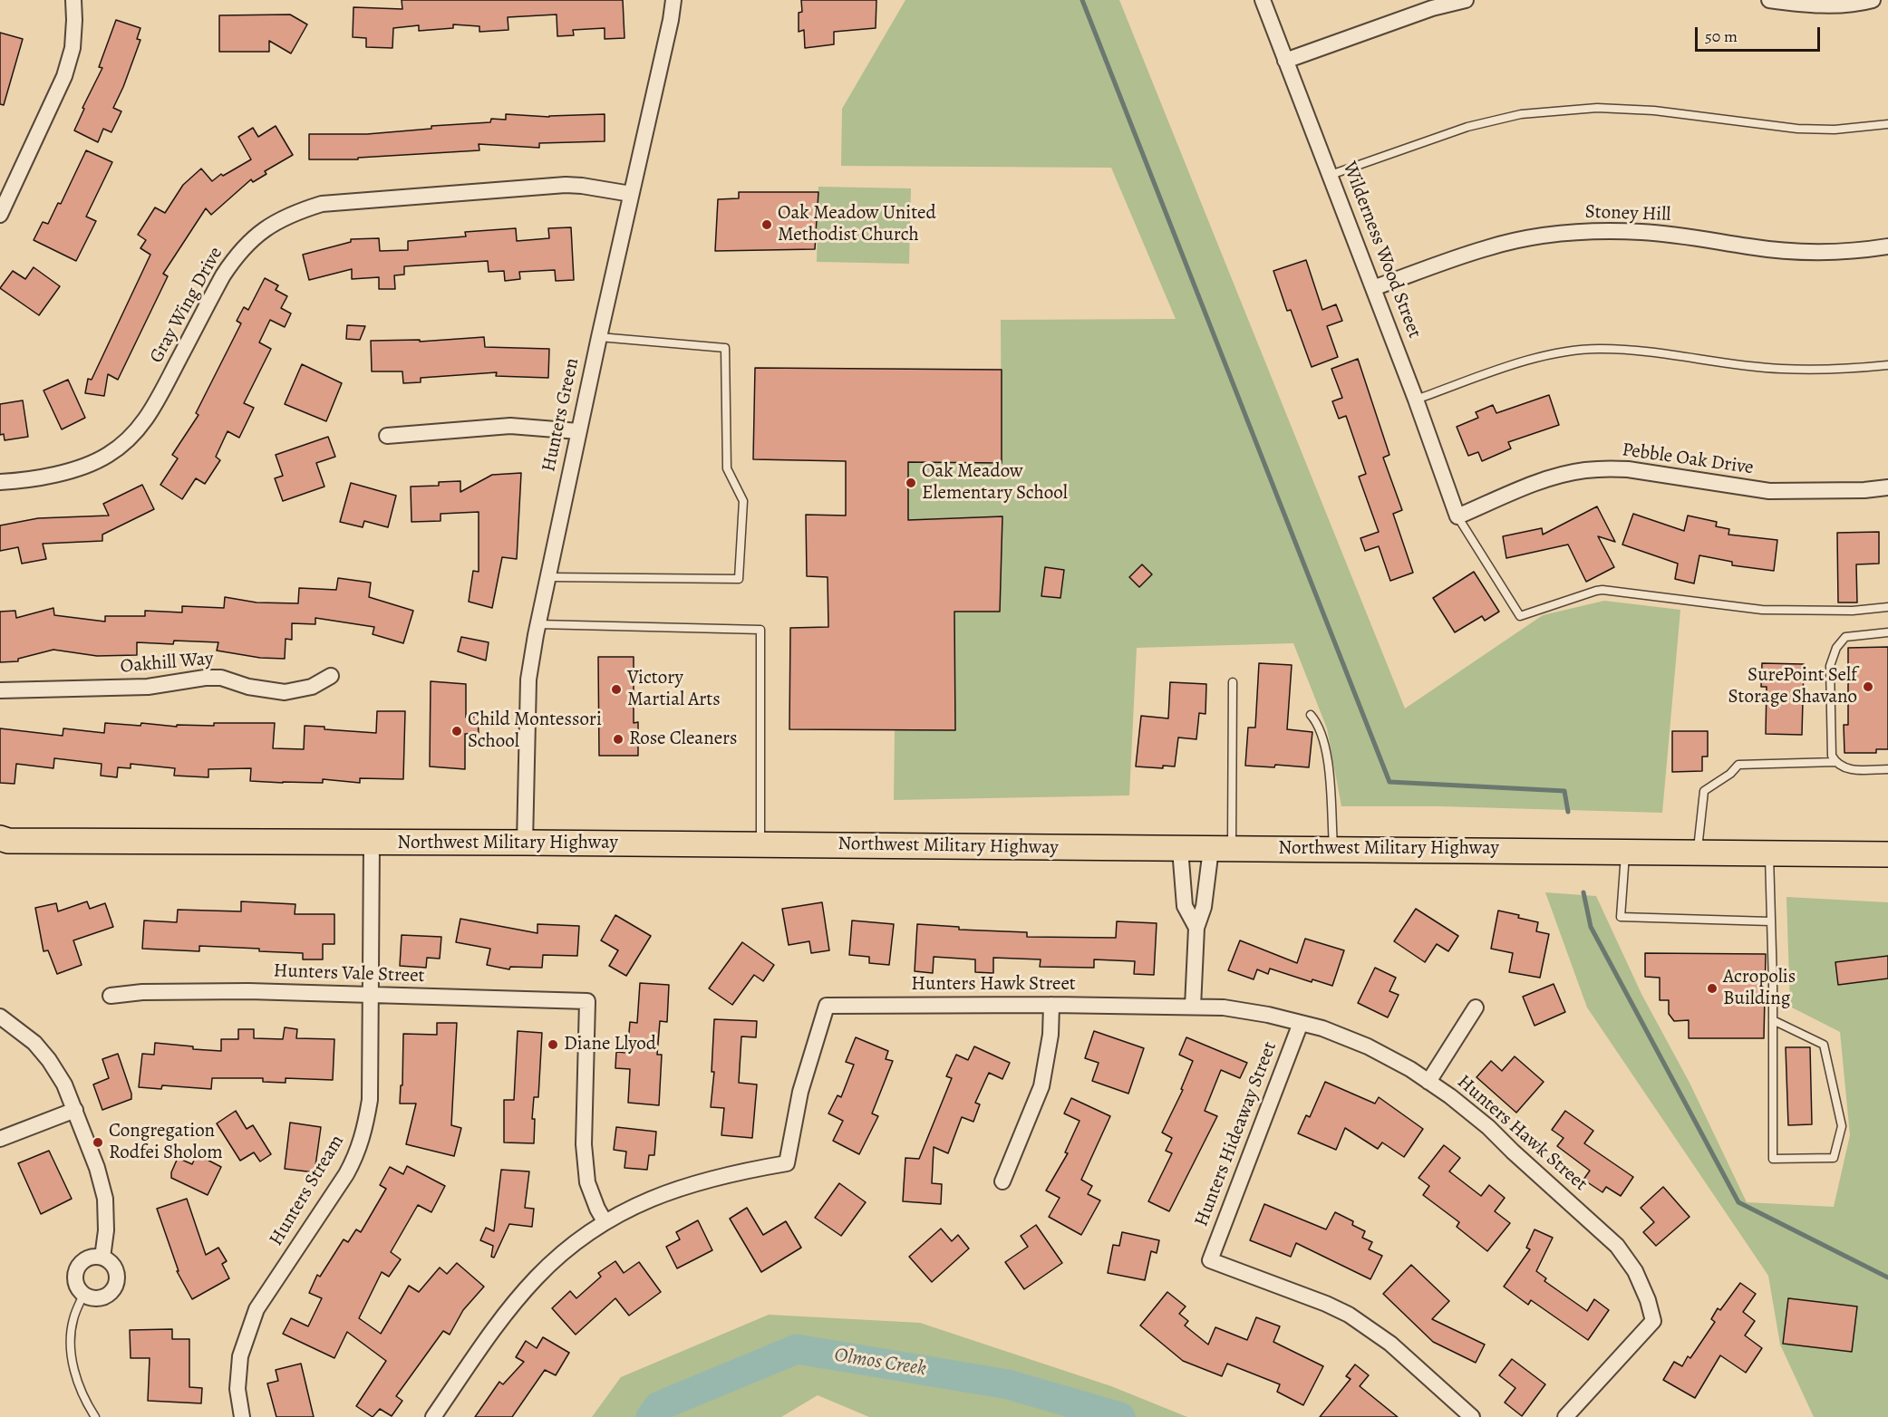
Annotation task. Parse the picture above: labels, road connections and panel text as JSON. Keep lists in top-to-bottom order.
{
  "streets": {
    "main road": ["Northwest Military Highway"],
    "street": [
      "Stoney Hill",
      "Wilderness Wood Street",
      "Gray Wing Drive",
      "Hunters Green",
      "Pebble Oak Drive",
      "Oakhill Way",
      "Hunters Vale Street",
      "Hunters Hawk Street",
      "Hunters Hideaway Street",
      "Hunters Stream"
    ]
  },
  "crossings": [
    ["Stoney Hill", "Wilderness Wood Street"],
    ["Wilderness Wood Street", "Pebble Oak Drive"],
    ["Gray Wing Drive", "Hunters Green"],
    ["Hunters Green", "Northwest Military Highway"],
    ["Northwest Military Highway", "Hunters Stream"],
    ["Hunters Vale Street", "Hunters Hawk Street"],
    ["Hunters Vale Street", "Hunters Stream"],
    ["Hunters Hawk Street", "Hunters Hideaway Street"]
  ],
  "water": ["Olmos Creek"],
  "places": [
    "Oak Meadow United Methodist Church",
    "Oak Meadow Elementary School",
    "SurePoint Self Storage Shavano",
    "Victory Martial Arts",
    "Child Montessori School",
    "Rose Cleaners",
    "Acropolis Building",
    "Diane Llyod",
    "Congregation Rodfei Sholom"
  ],
  "scale_bar": "50 m"
}
